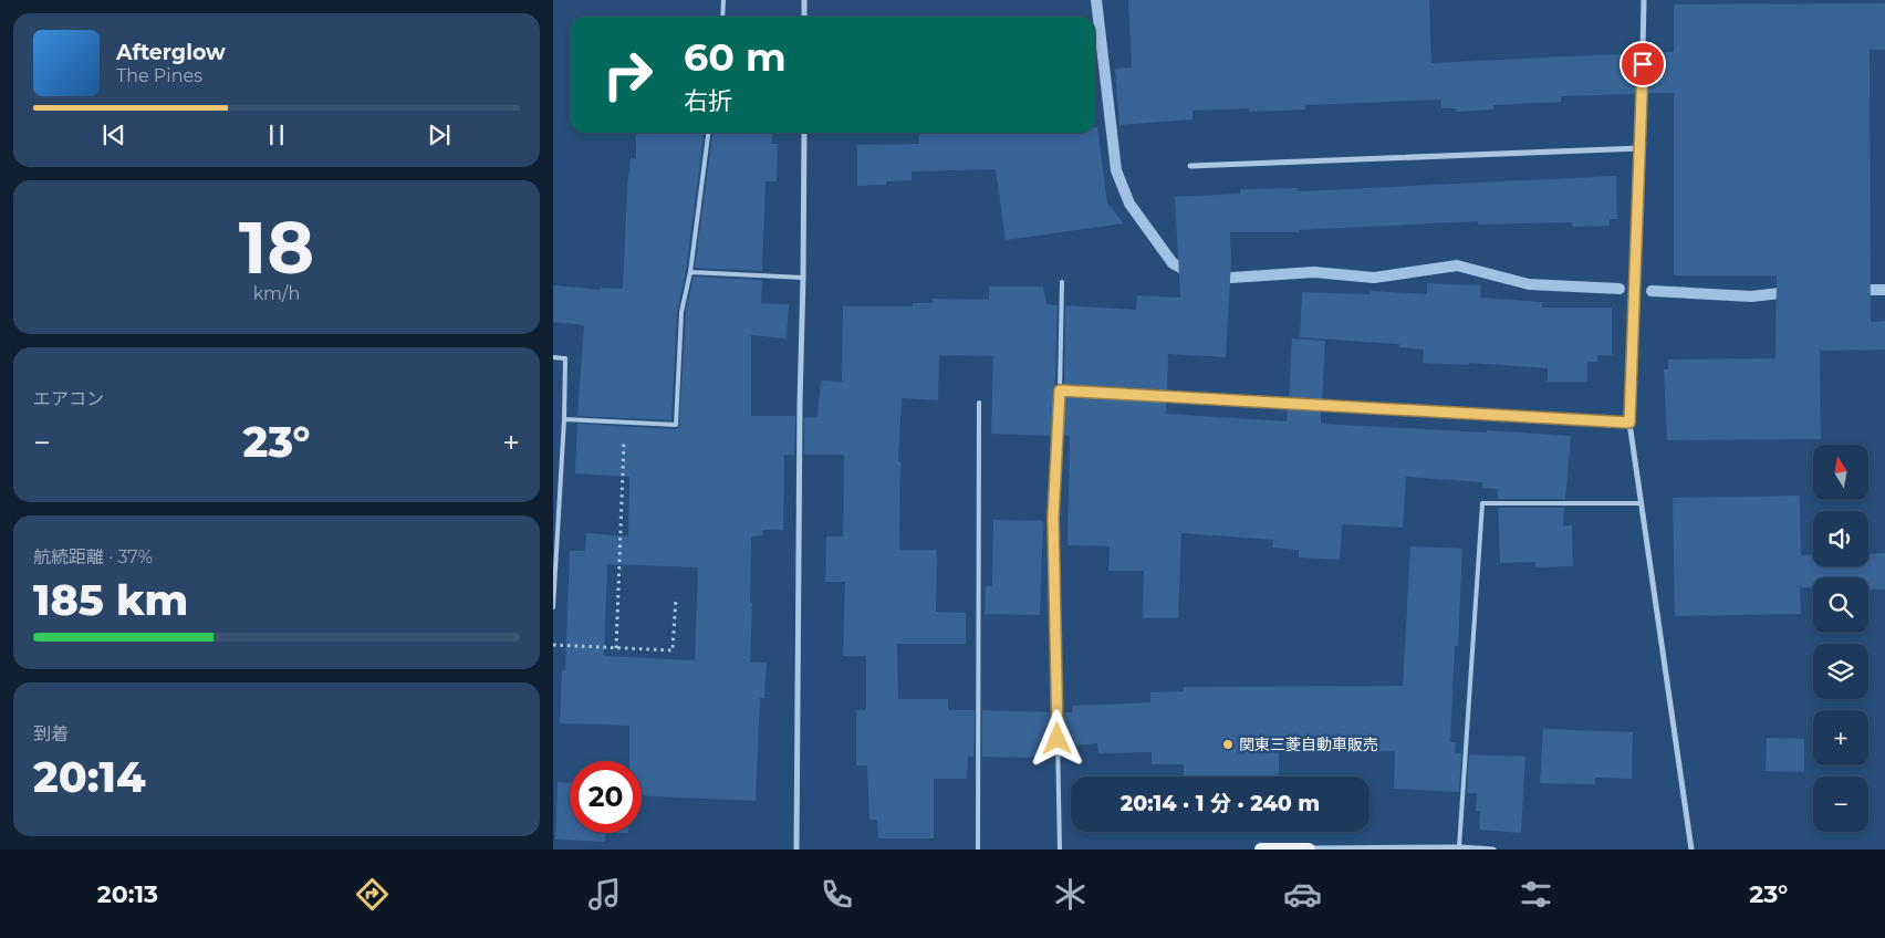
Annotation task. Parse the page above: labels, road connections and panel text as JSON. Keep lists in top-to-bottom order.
{
  "places": ["関東三菱自動車販売"],
  "north": "top",
  "page": {
    "turn": ["60 m", "右折"],
    "song": ["Afterglow", "The Pines"],
    "tile": [
      ["18", "km/h"],
      "エアコン",
      ["航続距離 · 37%", "185 km"],
      ["到着", "20:14"]
    ],
    "heat": ["−", "23°", "+"],
    "map_buttons": ["+", "−"],
    "limit": "20",
    "trip": "20:14 · 1 分 · 240 m",
    "tabs": ["20:13", "23°"]
  }
}
